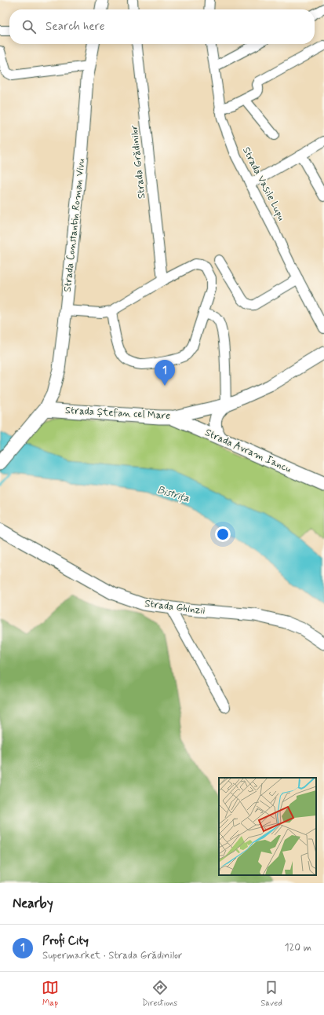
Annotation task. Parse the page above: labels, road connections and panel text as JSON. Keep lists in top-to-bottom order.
{
  "streets": {
    "main road": ["Strada Ștefan cel Mare", "Strada Avram Iancu"],
    "street": [
      "Strada Grădinilor",
      "Strada Vasile Lupu",
      "Strada Constantin Roman Vivu",
      "Strada Ghinzii"
    ]
  },
  "crossings": [
    ["Strada Constantin Roman Vivu", "Strada Ștefan cel Mare"],
    ["Strada Ștefan cel Mare", "Strada Avram Iancu"]
  ],
  "water": ["Bistrița"],
  "page": {
    "search": "Search here",
    "pins": "1",
    "heading": "Nearby",
    "list": [
      {
        "mark": "1",
        "name": "Profi City",
        "note": "Supermarket · Strada Grădinilor",
        "value": "120 m"
      }
    ],
    "nav": ["Map", "Directions", "Saved"]
  }
}
